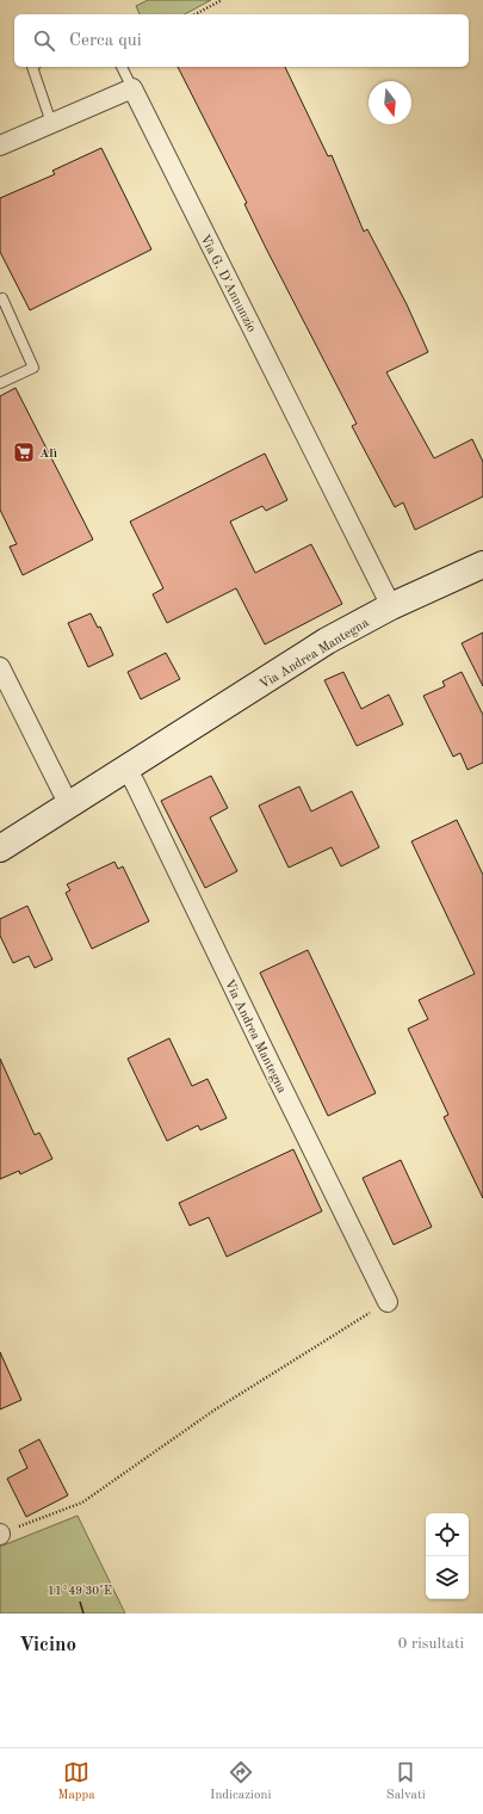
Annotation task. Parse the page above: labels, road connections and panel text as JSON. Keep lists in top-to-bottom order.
{
  "streets": {
    "main road": ["Via Andrea Mantegna"],
    "street": ["Via G. D'Annunzio"]
  },
  "crossings": [
    ["Via G. D'Annunzio", "Via Andrea Mantegna"]
  ],
  "places": {
    "supermarket": ["Alì"]
  },
  "north": "bottom",
  "page": {
    "search": "Cerca qui",
    "heading": ["Vicino", "0 risultati"],
    "nav": ["Mappa", "Indicazioni", "Salvati"]
  },
  "coordinates": ["11°49'30\"E"]
}
